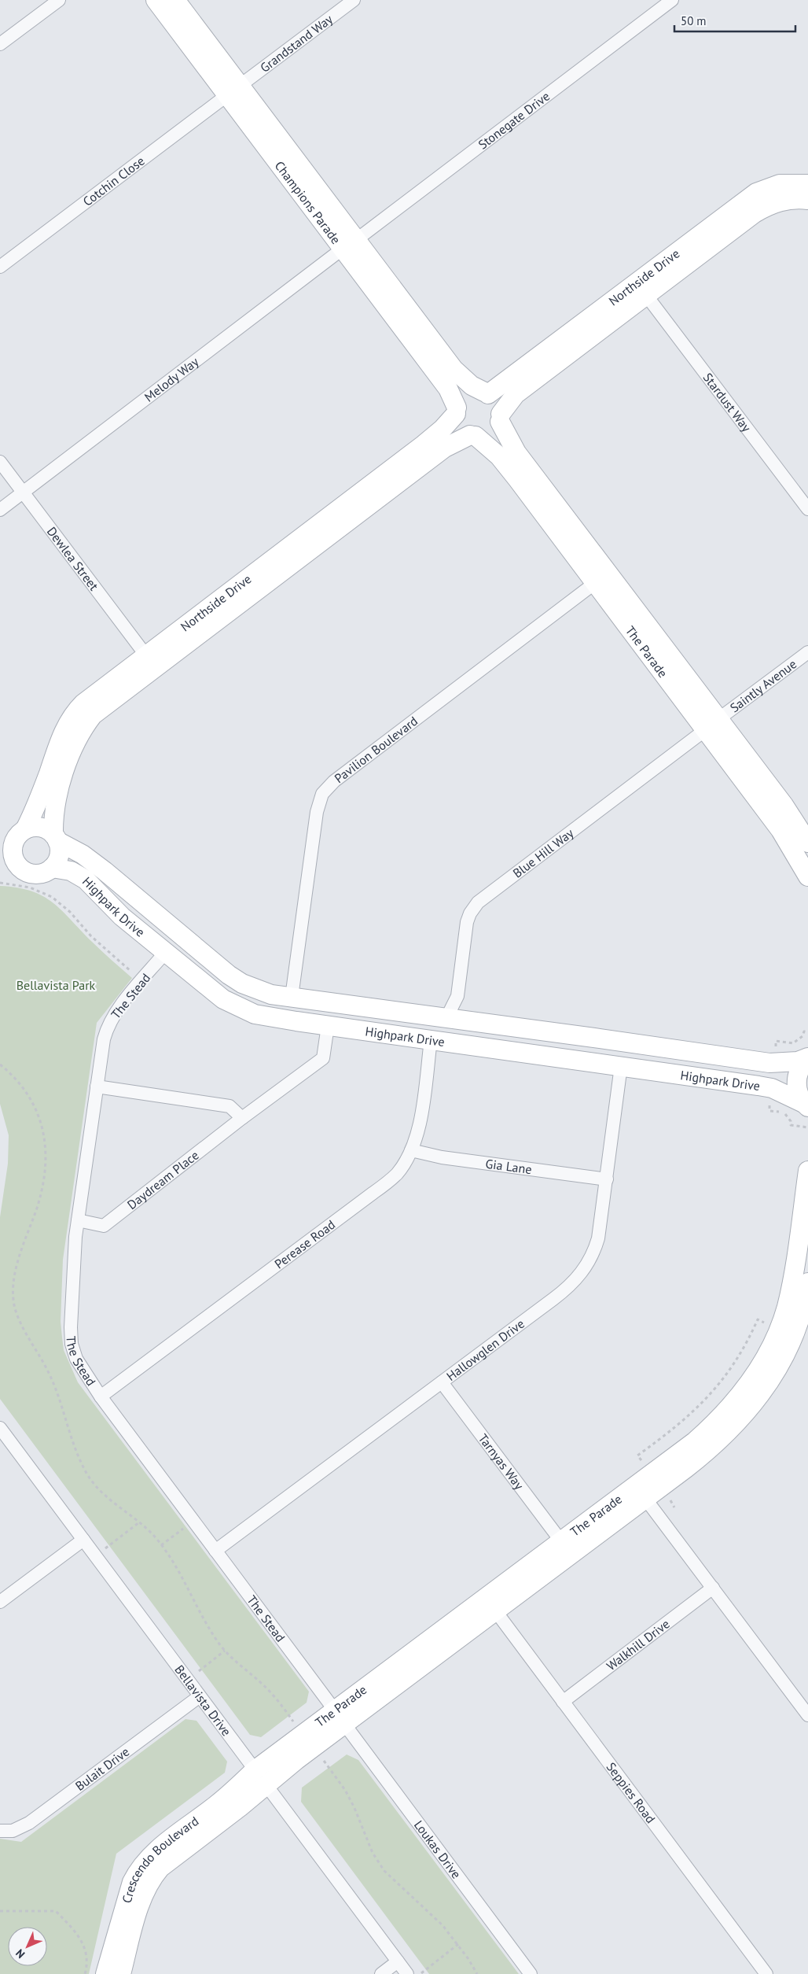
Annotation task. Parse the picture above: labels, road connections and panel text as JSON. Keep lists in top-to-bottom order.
{
  "streets": {
    "street": [
      "Grandstand Way",
      "Stonegate Drive",
      "Cotchin Close",
      "Champions Parade",
      "Northside Drive",
      "Melody Way",
      "Stardust Way",
      "Dewlea Street",
      "The Parade",
      "Saintly Avenue",
      "Pavilion Boulevard",
      "Blue Hill Way",
      "Highpark Drive",
      "The Stead",
      "Gia Lane",
      "Daydream Place",
      "Perease Road",
      "Hallowglen Drive",
      "Tarnyas Way",
      "Walkhill Drive",
      "Bellavista Drive",
      "Bulait Drive",
      "Seppies Road",
      "Loukas Drive",
      "Crescendo Boulevard"
    ]
  },
  "crossings": [
    ["Grandstand Way", "Cotchin Close"],
    ["Grandstand Way", "Champions Parade"],
    ["Stonegate Drive", "Champions Parade"],
    ["Stonegate Drive", "Melody Way"],
    ["Cotchin Close", "Champions Parade"],
    ["Champions Parade", "Northside Drive"],
    ["Champions Parade", "Melody Way"],
    ["Champions Parade", "The Parade"],
    ["Northside Drive", "Stardust Way"],
    ["Northside Drive", "Dewlea Street"],
    ["Northside Drive", "The Parade"],
    ["Northside Drive", "Highpark Drive"],
    ["Melody Way", "Dewlea Street"],
    ["The Parade", "Saintly Avenue"],
    ["The Parade", "Pavilion Boulevard"],
    ["The Parade", "Blue Hill Way"],
    ["The Parade", "The Stead"],
    ["The Parade", "Tarnyas Way"],
    ["The Parade", "Bellavista Drive"],
    ["The Parade", "Seppies Road"],
    ["The Parade", "Loukas Drive"],
    ["The Parade", "Crescendo Boulevard"],
    ["Saintly Avenue", "Blue Hill Way"],
    ["Pavilion Boulevard", "Highpark Drive"],
    ["Blue Hill Way", "Highpark Drive"],
    ["Highpark Drive", "The Stead"],
    ["Highpark Drive", "Daydream Place"],
    ["Highpark Drive", "Perease Road"],
    ["Highpark Drive", "Hallowglen Drive"],
    ["The Stead", "Daydream Place"],
    ["The Stead", "Perease Road"],
    ["The Stead", "Hallowglen Drive"],
    ["The Stead", "Loukas Drive"],
    ["Gia Lane", "Perease Road"],
    ["Gia Lane", "Hallowglen Drive"],
    ["Hallowglen Drive", "Tarnyas Way"],
    ["Walkhill Drive", "Seppies Road"],
    ["Bellavista Drive", "Bulait Drive"],
    ["Bellavista Drive", "Crescendo Boulevard"]
  ],
  "parks": ["Bellavista Park"],
  "scale_bar": "50 m",
  "north": "bottom left"
}
